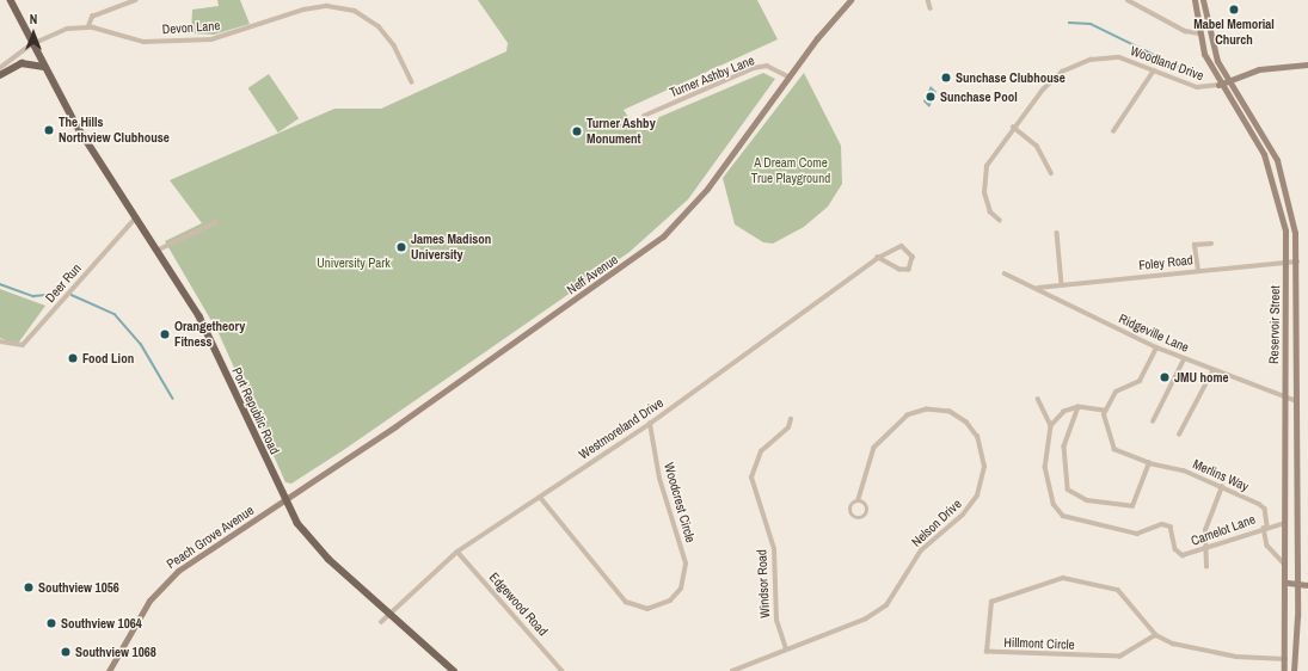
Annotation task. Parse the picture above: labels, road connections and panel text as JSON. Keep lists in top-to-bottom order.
{
  "streets": {
    "main road": [
      "Neff Avenue",
      "Reservoir Street",
      "Port Republic Road",
      "Peach Grove Avenue"
    ],
    "street": [
      "Devon Lane",
      "Woodland Drive",
      "Turner Ashby Lane",
      "Foley Road",
      "Deer Run",
      "Ridgeville Lane",
      "Westmoreland Drive",
      "Merlins Way",
      "Woodcrest Circle",
      "Nelson Drive",
      "Camelot Lane",
      "Windsor Road",
      "Edgewood Road",
      "Hillmont Circle"
    ]
  },
  "crossings": [
    ["Devon Lane", "Port Republic Road"],
    ["Woodland Drive", "Reservoir Street"],
    ["Turner Ashby Lane", "Neff Avenue"],
    ["Foley Road", "Reservoir Street"],
    ["Foley Road", "Ridgeville Lane"],
    ["Neff Avenue", "Port Republic Road"],
    ["Neff Avenue", "Peach Grove Avenue"],
    ["Deer Run", "Port Republic Road"],
    ["Reservoir Street", "Ridgeville Lane"],
    ["Reservoir Street", "Camelot Lane"],
    ["Reservoir Street", "Hillmont Circle"],
    ["Port Republic Road", "Westmoreland Drive"],
    ["Port Republic Road", "Peach Grove Avenue"],
    ["Westmoreland Drive", "Woodcrest Circle"],
    ["Westmoreland Drive", "Edgewood Road"],
    ["Merlins Way", "Camelot Lane"],
    ["Nelson Drive", "Windsor Road"]
  ],
  "parks": ["A Dream Come True Playground", "University Park"],
  "places": [
    "Mabel Memorial Church",
    "Sunchase Clubhouse",
    "Sunchase Pool",
    "The Hills Northview Clubhouse",
    "Turner Ashby Monument",
    "James Madison University",
    "Orangetheory Fitness",
    "Food Lion",
    "JMU home",
    "Southview 1056",
    "Southview 1064",
    "Southview 1068"
  ],
  "north": "top"
}
